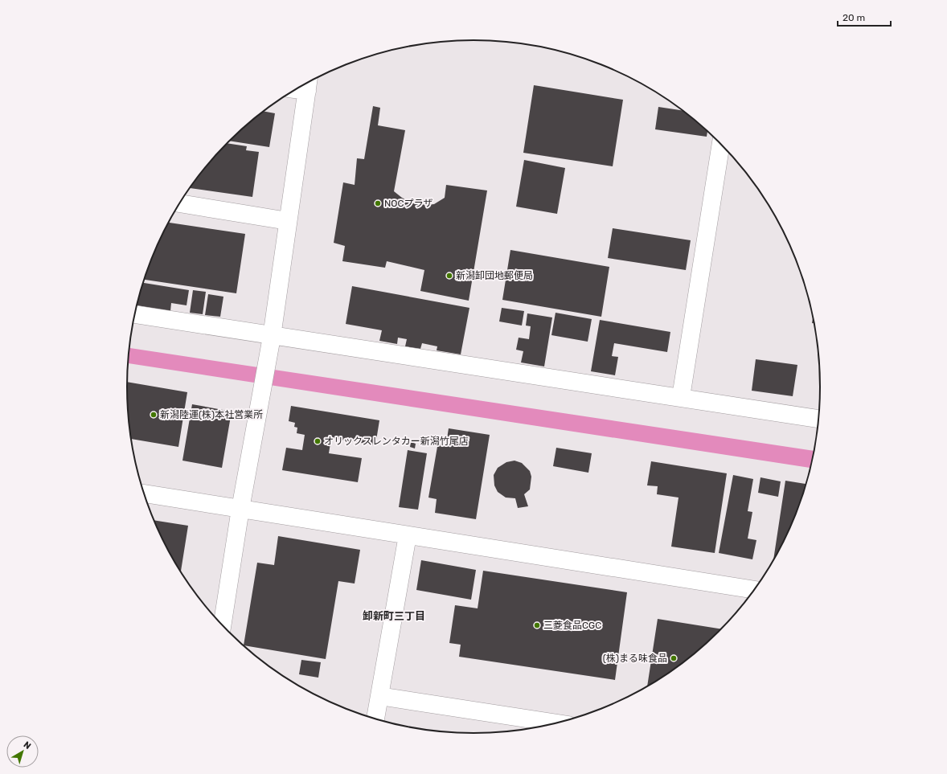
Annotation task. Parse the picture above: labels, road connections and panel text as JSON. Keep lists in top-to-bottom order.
{
  "districts": ["卸新町三丁目"],
  "places": [
    "NOCプラザ",
    "新潟卸団地郵便局",
    "新潟陸運(株)本社営業所",
    "オリックスレンタカー新潟竹尾店",
    "三菱食品CGC",
    "(株)まる味食品"
  ],
  "scale_bar": "20 m",
  "north": "top right"
}
